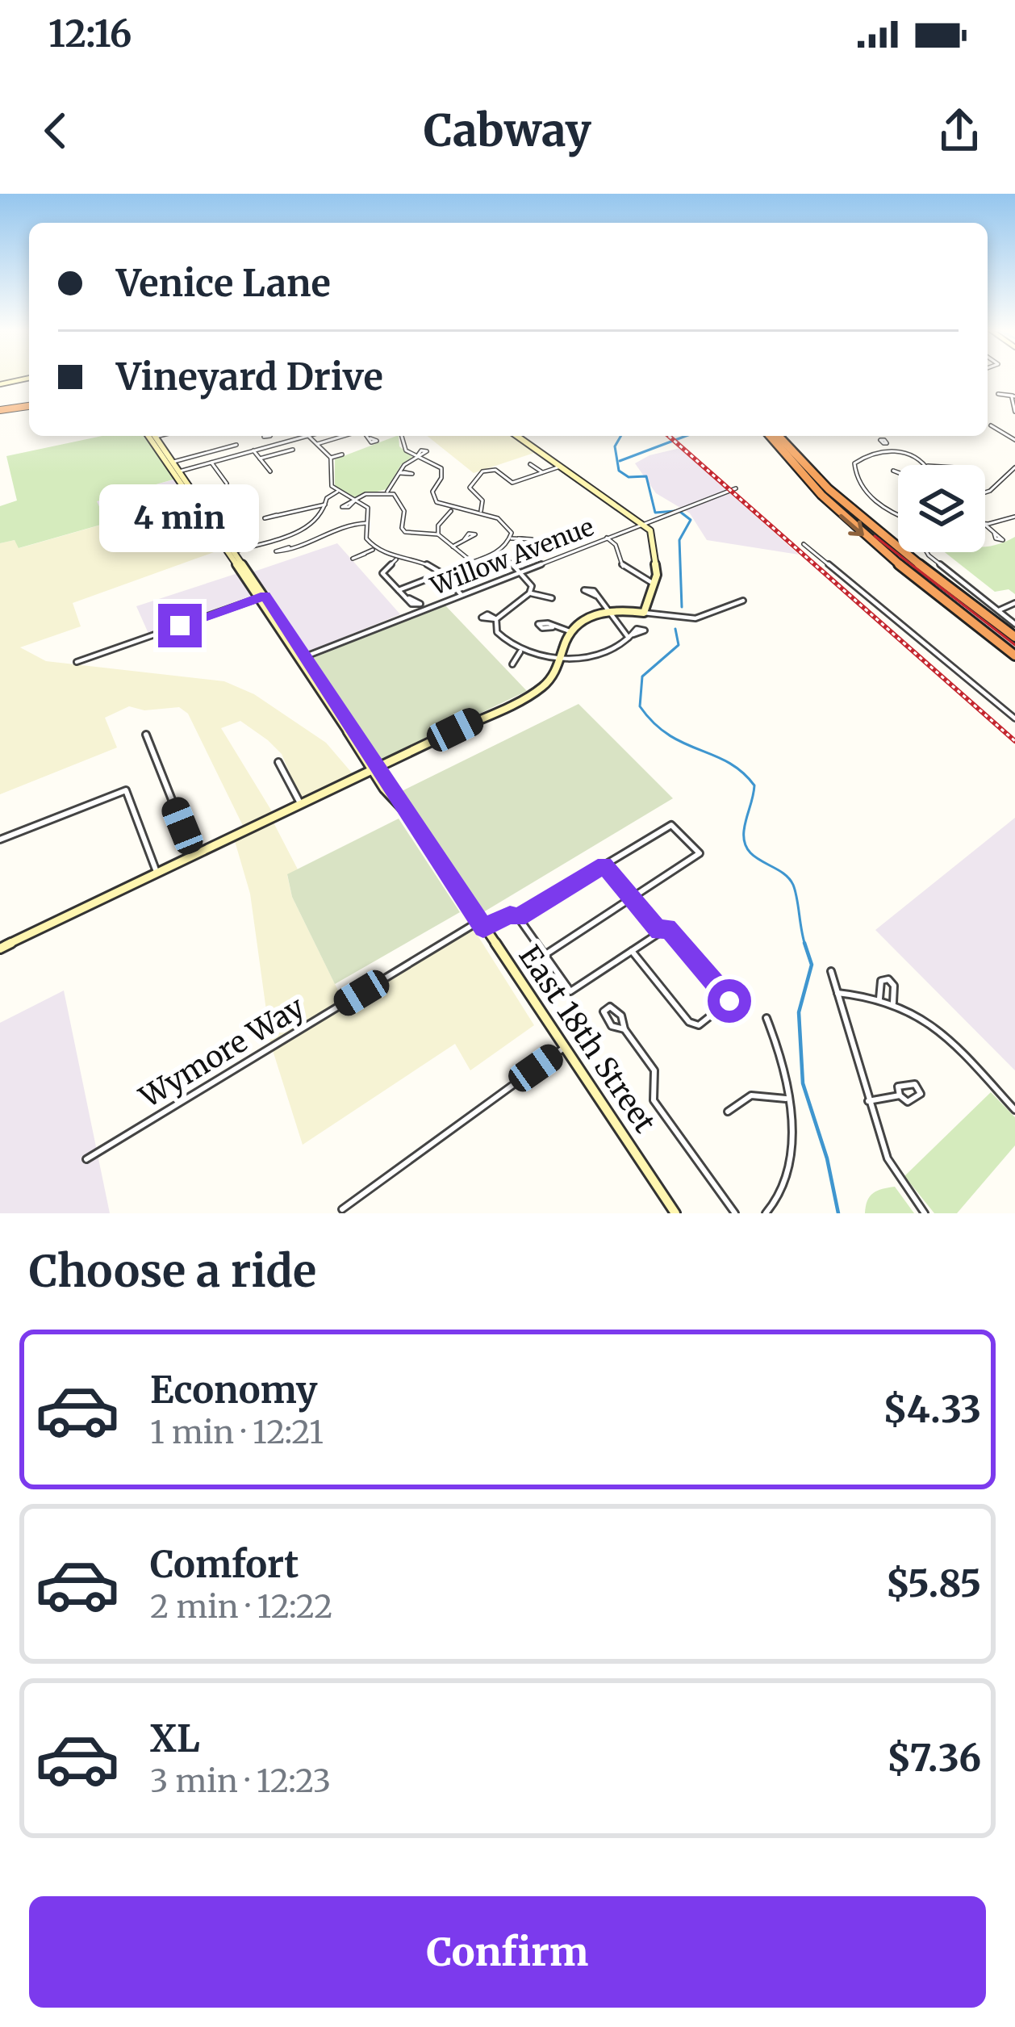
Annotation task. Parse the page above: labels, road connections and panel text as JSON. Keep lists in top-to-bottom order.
{
  "streets": {
    "main road": ["East 18th Street"],
    "street": ["Willow Avenue", "Wymore Way"]
  },
  "crossings": [
    ["Willow Avenue", "East 18th Street"],
    ["East 18th Street", "Wymore Way"]
  ],
  "page": {
    "status": "12:16",
    "header": "Cabway",
    "banner": ["Venice Lane", "Vineyard Drive"],
    "bubble": "4 min",
    "heading": "Choose a ride",
    "list": [
      {
        "name": "Economy",
        "note": "1 min · 12:21",
        "value": "$4.33"
      },
      {
        "name": "Comfort",
        "note": "2 min · 12:22",
        "value": "$5.85"
      },
      {
        "name": "XL",
        "note": "3 min · 12:23",
        "value": "$7.36"
      }
    ],
    "buttons": "Confirm"
  }
}
